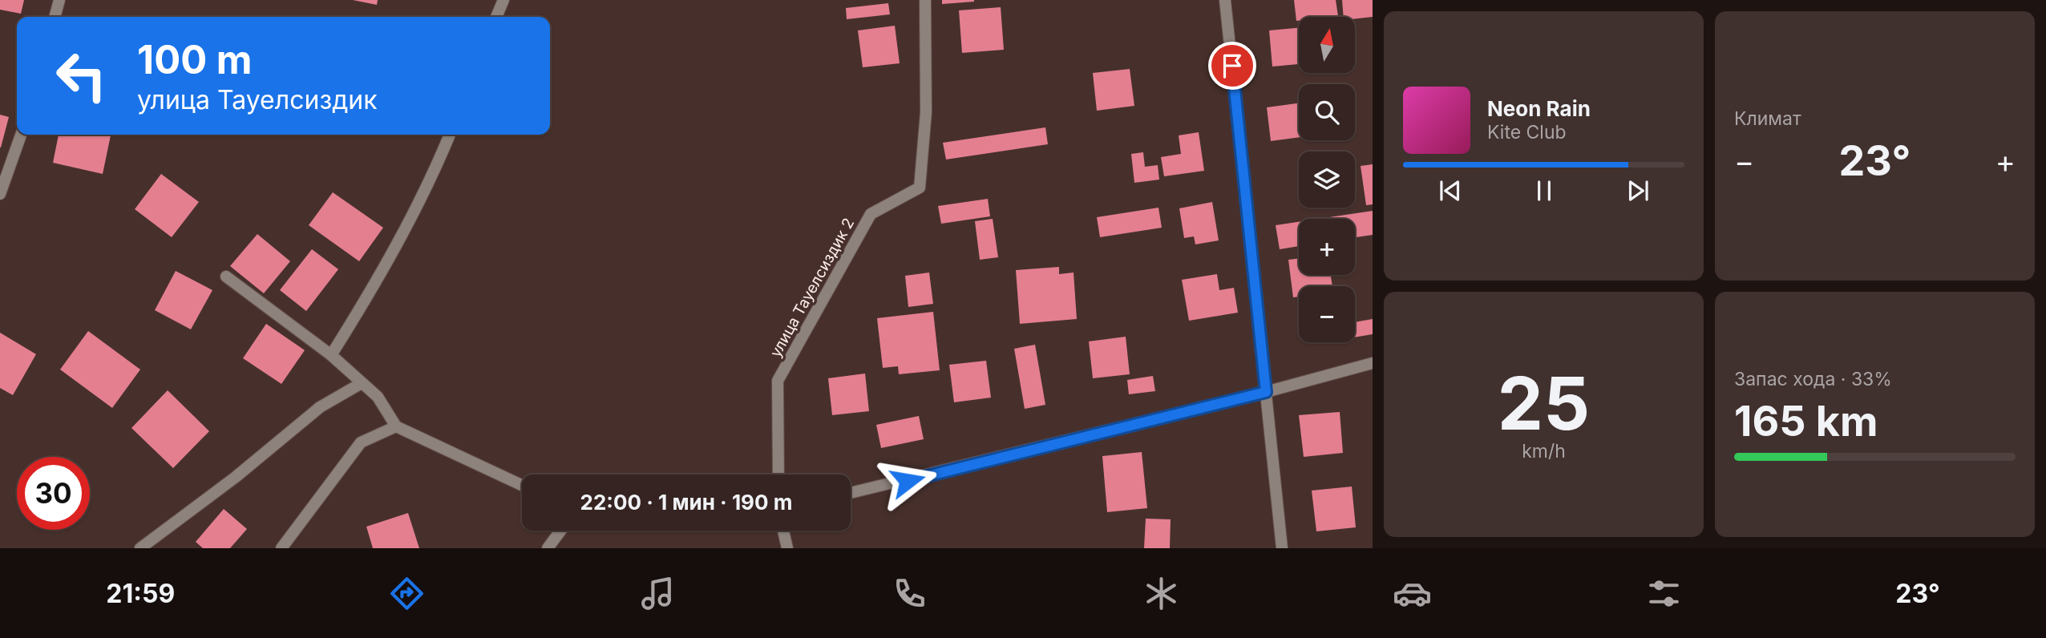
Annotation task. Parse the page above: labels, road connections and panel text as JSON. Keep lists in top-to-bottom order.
{
  "streets": {
    "street": ["улица Тауелсиздик 2"]
  },
  "north": "top",
  "page": {
    "tile": [
      "Климат",
      ["25", "km/h"],
      ["Запас хода · 33%", "165 km"]
    ],
    "map_buttons": ["+", "−"],
    "turn": ["100 m", "улица Тауелсиздик"],
    "song": ["Neon Rain", "Kite Club"],
    "heat": ["−", "23°", "+"],
    "limit": "30",
    "trip": "22:00 · 1 мин · 190 m",
    "tabs": ["21:59", "23°"]
  }
}
